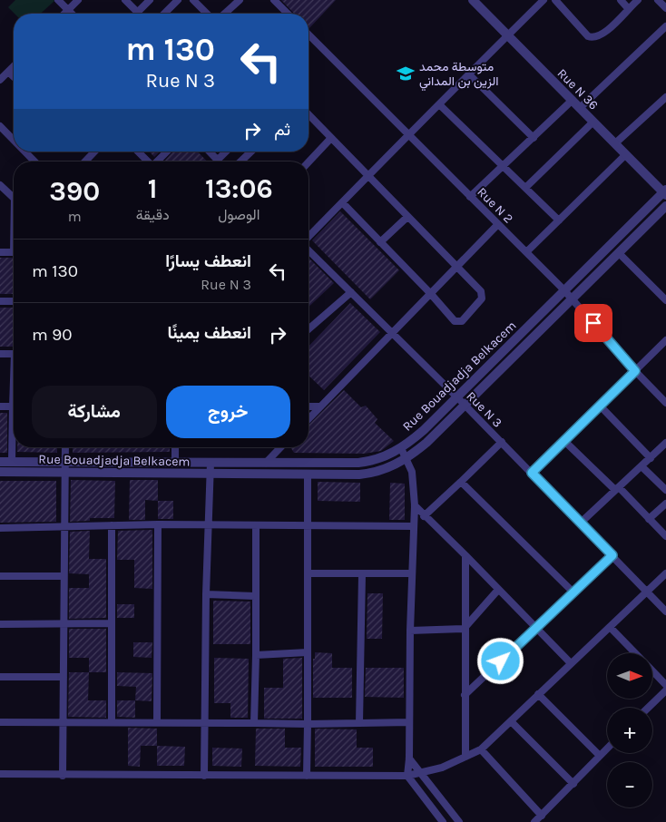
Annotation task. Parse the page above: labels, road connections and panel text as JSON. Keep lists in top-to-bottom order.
{
  "streets": {
    "street": [
      "Rue N 36",
      "Rue N 2",
      "Rue Bouadjadja Belkacem",
      "Rue N 3"
    ]
  },
  "crossings": [
    ["Rue N 36", "Rue Bouadjadja Belkacem"],
    ["Rue N 2", "Rue Bouadjadja Belkacem"],
    ["Rue Bouadjadja Belkacem", "Rue N 3"]
  ],
  "places": {
    "school or university": ["متوسطة محمد الزين بن المداني"]
  },
  "north": "right",
  "page": {
    "turn": ["130 m", "Rue N 3"],
    "then": "ثم",
    "eta": [
      "13:06",
      "الوصول",
      "1",
      "دقيقة",
      "390",
      "m"
    ],
    "list": [
      {
        "name": "انعطف يسارًا",
        "note": "Rue N 3",
        "value": "130 m"
      },
      {
        "name": "انعطف يمينًا",
        "value": "90 m"
      }
    ],
    "buttons": ["خروج", "مشاركة"],
    "map_buttons": ["+", "−"]
  }
}
